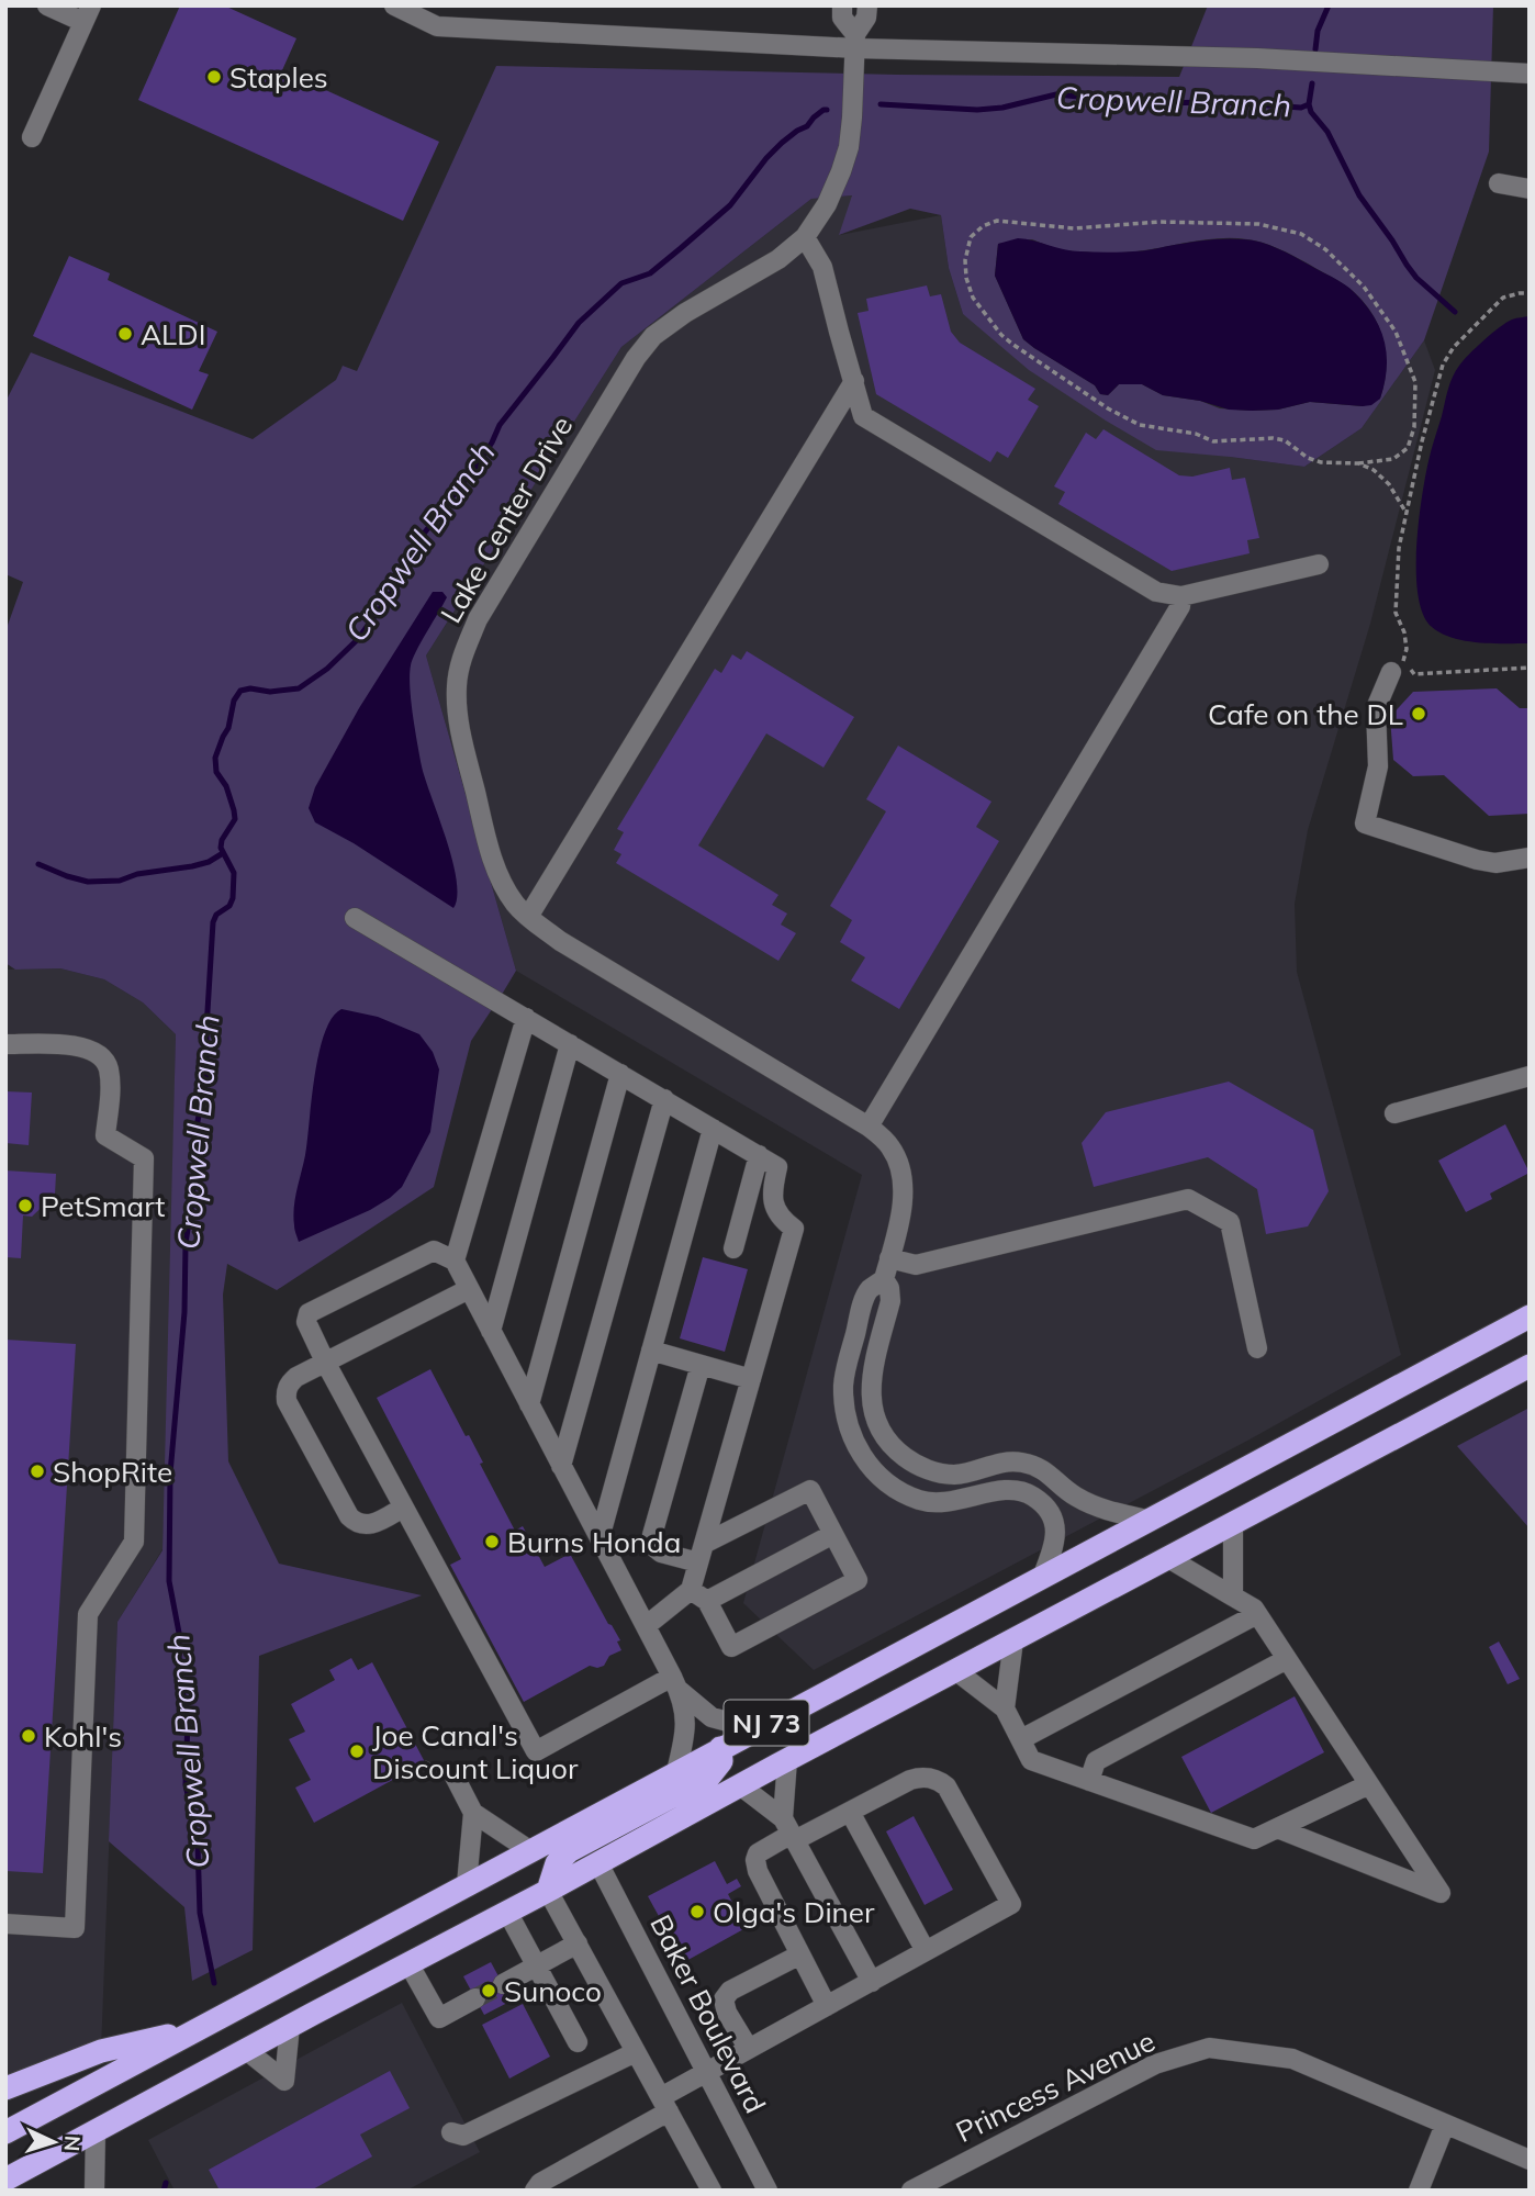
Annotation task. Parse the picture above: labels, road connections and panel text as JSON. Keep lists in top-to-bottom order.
{
  "streets": {
    "highway": ["NJ 73"],
    "street": ["Lake Center Drive", "Baker Boulevard", "Princess Avenue"]
  },
  "crossings": [
    ["Lake Center Drive", "NJ 73"],
    ["NJ 73", "Baker Boulevard"]
  ],
  "water": ["Cropwell Branch"],
  "places": [
    "Staples",
    "ALDI",
    "Cafe on the DL",
    "PetSmart",
    "ShopRite",
    "Burns Honda",
    "Kohl's",
    "Joe Canal's Discount Liquor",
    "Olga's Diner",
    "Sunoco"
  ],
  "north": "right"
}
